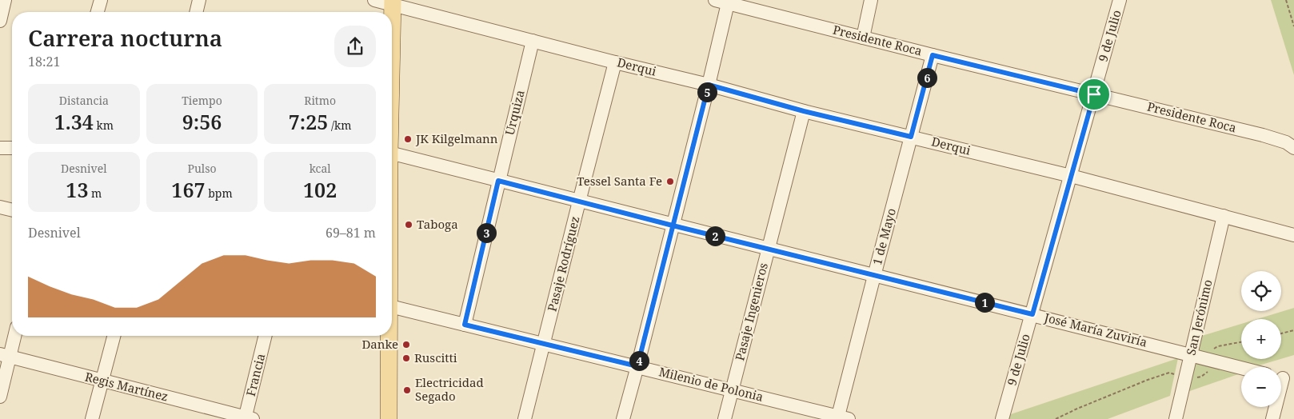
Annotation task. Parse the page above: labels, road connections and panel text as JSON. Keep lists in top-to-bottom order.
{
  "streets": {
    "street": [
      "9 de Julio",
      "Presidente Roca",
      "Derqui",
      "Urquiza",
      "1 de Mayo",
      "Pasaje Rodríguez",
      "Pasaje Ingenieros",
      "San Jerónimo",
      "José María Zuviría",
      "Francia",
      "Milenio de Polonia",
      "Regis Martínez"
    ]
  },
  "crossings": [
    ["9 de Julio", "Presidente Roca"],
    ["9 de Julio", "Derqui"],
    ["9 de Julio", "José María Zuviría"],
    ["Presidente Roca", "1 de Mayo"],
    ["Derqui", "Urquiza"],
    ["Derqui", "1 de Mayo"],
    ["Derqui", "Pasaje Rodríguez"],
    ["Derqui", "Pasaje Ingenieros"],
    ["Derqui", "San Jerónimo"],
    ["Urquiza", "José María Zuviría"],
    ["Urquiza", "Milenio de Polonia"],
    ["1 de Mayo", "José María Zuviría"],
    ["1 de Mayo", "Milenio de Polonia"],
    ["Pasaje Rodríguez", "José María Zuviría"],
    ["Pasaje Rodríguez", "Milenio de Polonia"],
    ["Pasaje Ingenieros", "José María Zuviría"],
    ["Pasaje Ingenieros", "Milenio de Polonia"],
    ["San Jerónimo", "José María Zuviría"],
    ["Francia", "Regis Martínez"]
  ],
  "places": [
    "JK Kilgelmann",
    "Tessel Santa Fe",
    "Taboga",
    "Danke",
    "Ruscitti",
    "Electricidad Segado"
  ],
  "page": {
    "heading": ["Carrera nocturna", "18:21"],
    "pins": [
      "6",
      "5",
      "3",
      "2",
      "1",
      "4"
    ],
    "stats": [
      ["Distancia", "1.34 km"],
      ["Tiempo", "9:56"],
      ["Ritmo", "7:25 /km"],
      ["Desnivel", "13 m"],
      ["Pulso", "167 bpm"],
      ["kcal", "102"]
    ],
    "chart": ["Desnivel", "69–81 m"],
    "map_buttons": ["+", "−"]
  }
}
